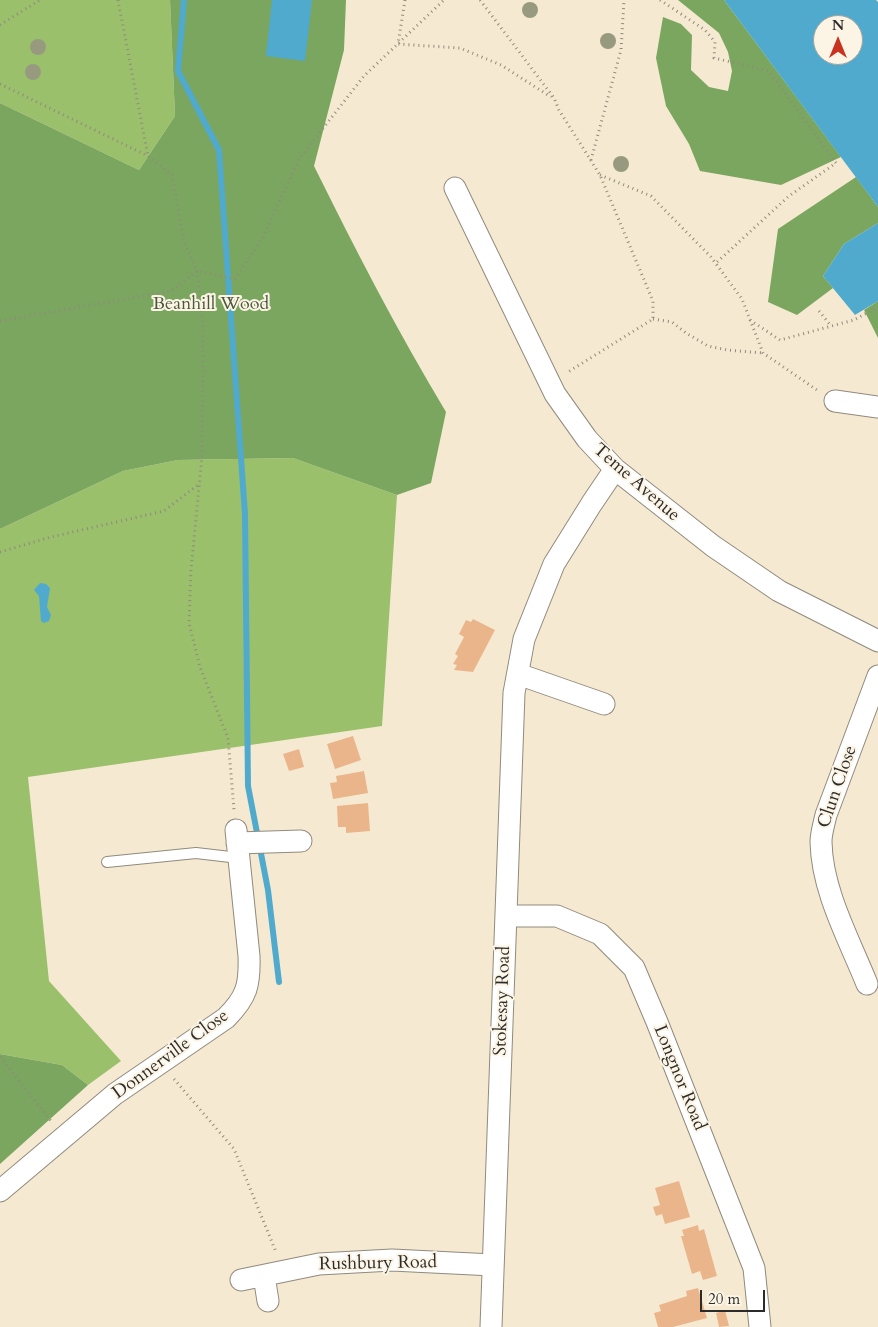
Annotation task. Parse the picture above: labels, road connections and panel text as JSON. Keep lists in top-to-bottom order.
{
  "streets": {
    "street": [
      "Teme Avenue",
      "Clun Close",
      "Stokesay Road",
      "Donnerville Close",
      "Longnor Road",
      "Rushbury Road"
    ]
  },
  "crossings": [
    ["Teme Avenue", "Stokesay Road"],
    ["Stokesay Road", "Longnor Road"],
    ["Stokesay Road", "Rushbury Road"]
  ],
  "parks": ["Beanhill Wood"],
  "scale_bar": "20 m",
  "north": "top"
}
